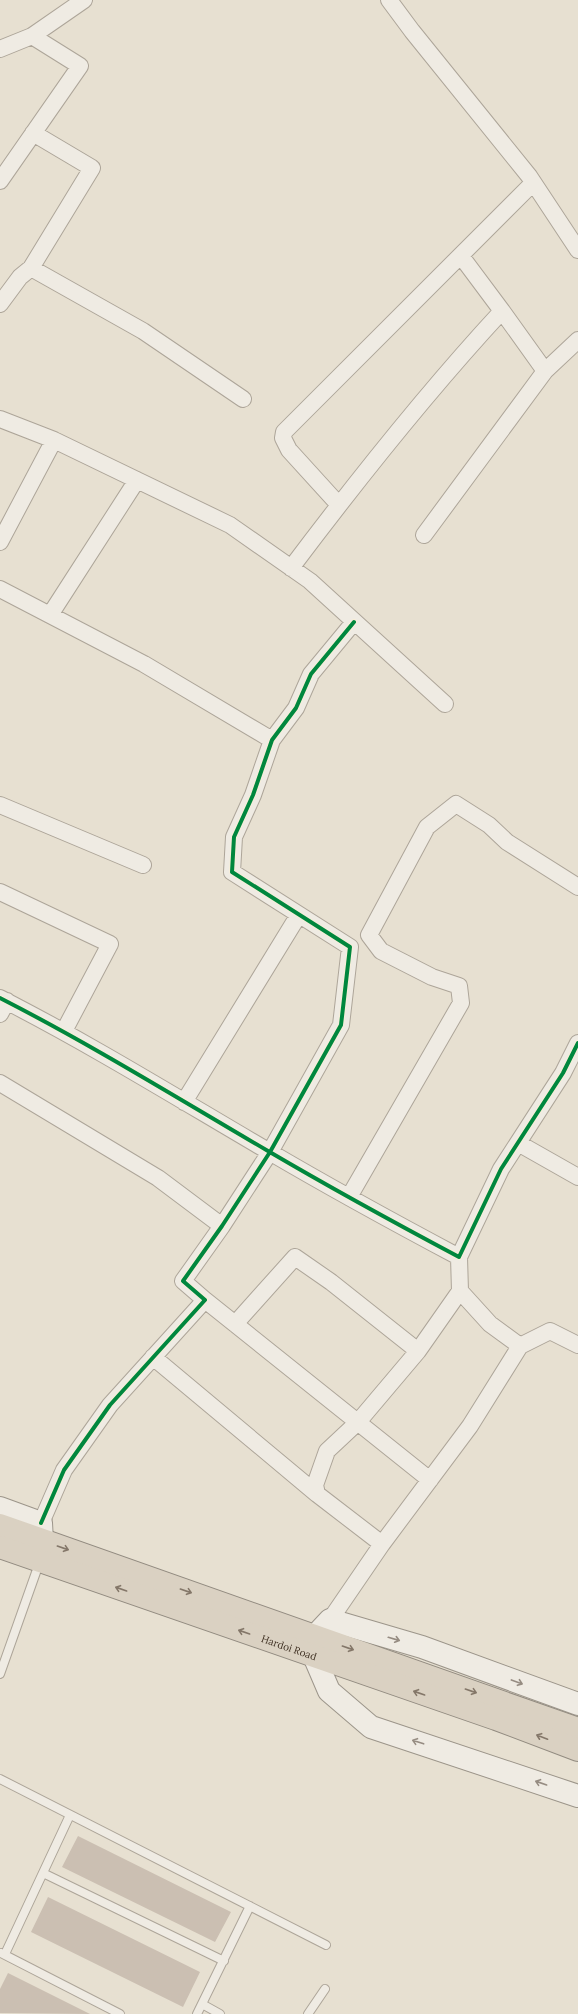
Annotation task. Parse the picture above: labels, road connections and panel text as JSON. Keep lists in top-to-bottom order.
{
  "streets": {
    "highway": ["Hardoi Road"]
  }
}
